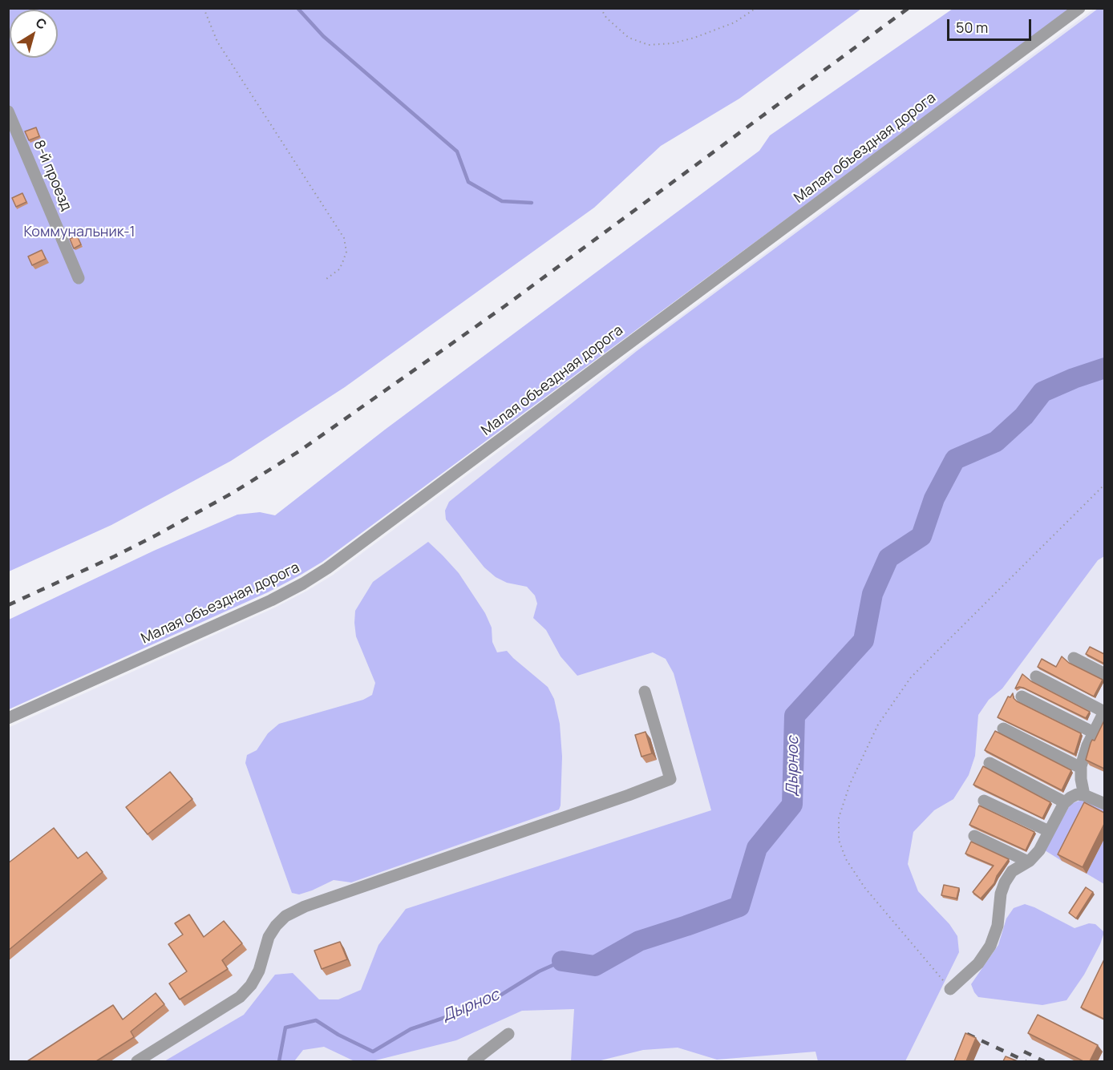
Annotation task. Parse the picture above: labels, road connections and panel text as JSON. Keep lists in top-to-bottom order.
{
  "streets": {
    "street": ["Малая объездная дорога", "8-й проезд"]
  },
  "water": ["Дырнос"],
  "parks": ["Коммунальник-1"],
  "scale_bar": "50 m",
  "north": "top right"
}
